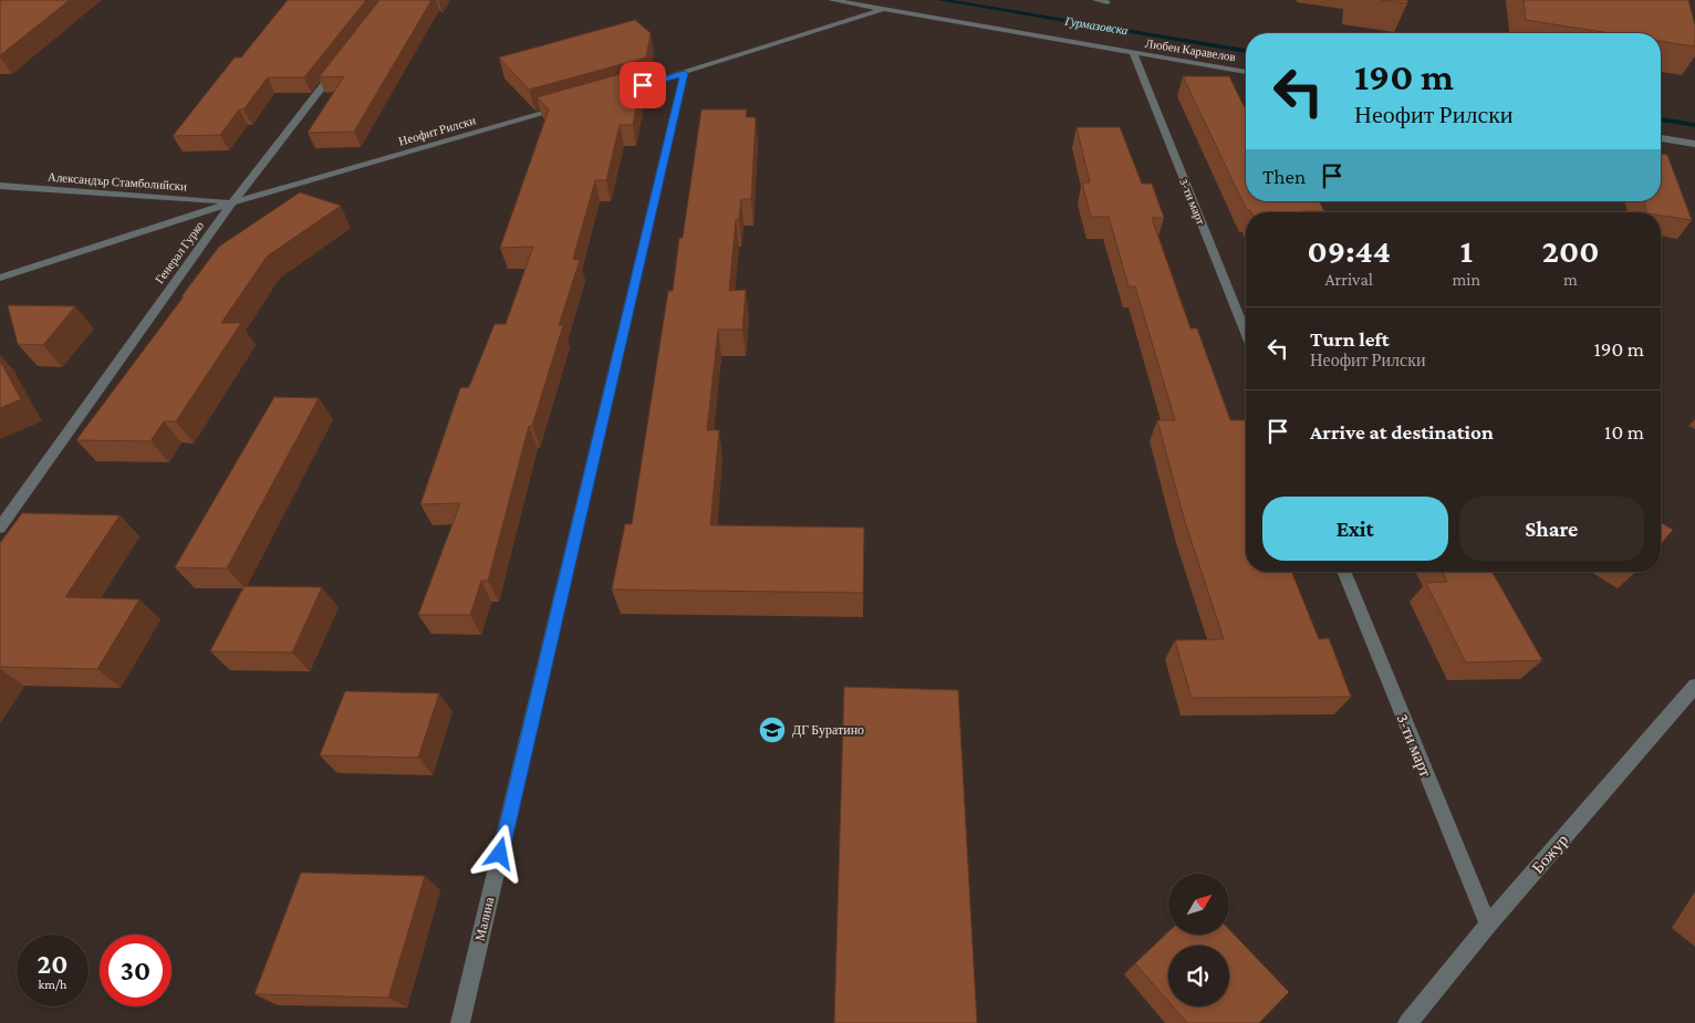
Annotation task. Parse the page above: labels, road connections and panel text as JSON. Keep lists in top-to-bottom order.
{
  "streets": {
    "street": [
      "Любен Каравелов",
      "Неофит Рилски",
      "Александър Стамболийски",
      "3-ти март",
      "Генерал Гурко",
      "Божур",
      "Малина"
    ]
  },
  "crossings": [
    ["Любен Каравелов", "3-ти март"],
    ["Неофит Рилски", "Александър Стамболийски"],
    ["Неофит Рилски", "Генерал Гурко"],
    ["Александър Стамболийски", "Генерал Гурко"],
    ["3-ти март", "Божур"]
  ],
  "water": ["Гурмазовска"],
  "places": {
    "school or university": ["ДГ Буратино"]
  },
  "north": "top right",
  "page": {
    "turn": ["190 m", "Неофит Рилски"],
    "then": "Then",
    "eta": [
      "09:44",
      "Arrival",
      "1",
      "min",
      "200",
      "m"
    ],
    "list": [
      {
        "name": "Turn left",
        "note": "Неофит Рилски",
        "value": "190 m"
      },
      {
        "name": "Arrive at destination",
        "value": "10 m"
      }
    ],
    "buttons": ["Exit", "Share"],
    "speed": "20 km/h",
    "limit": "30"
  }
}
